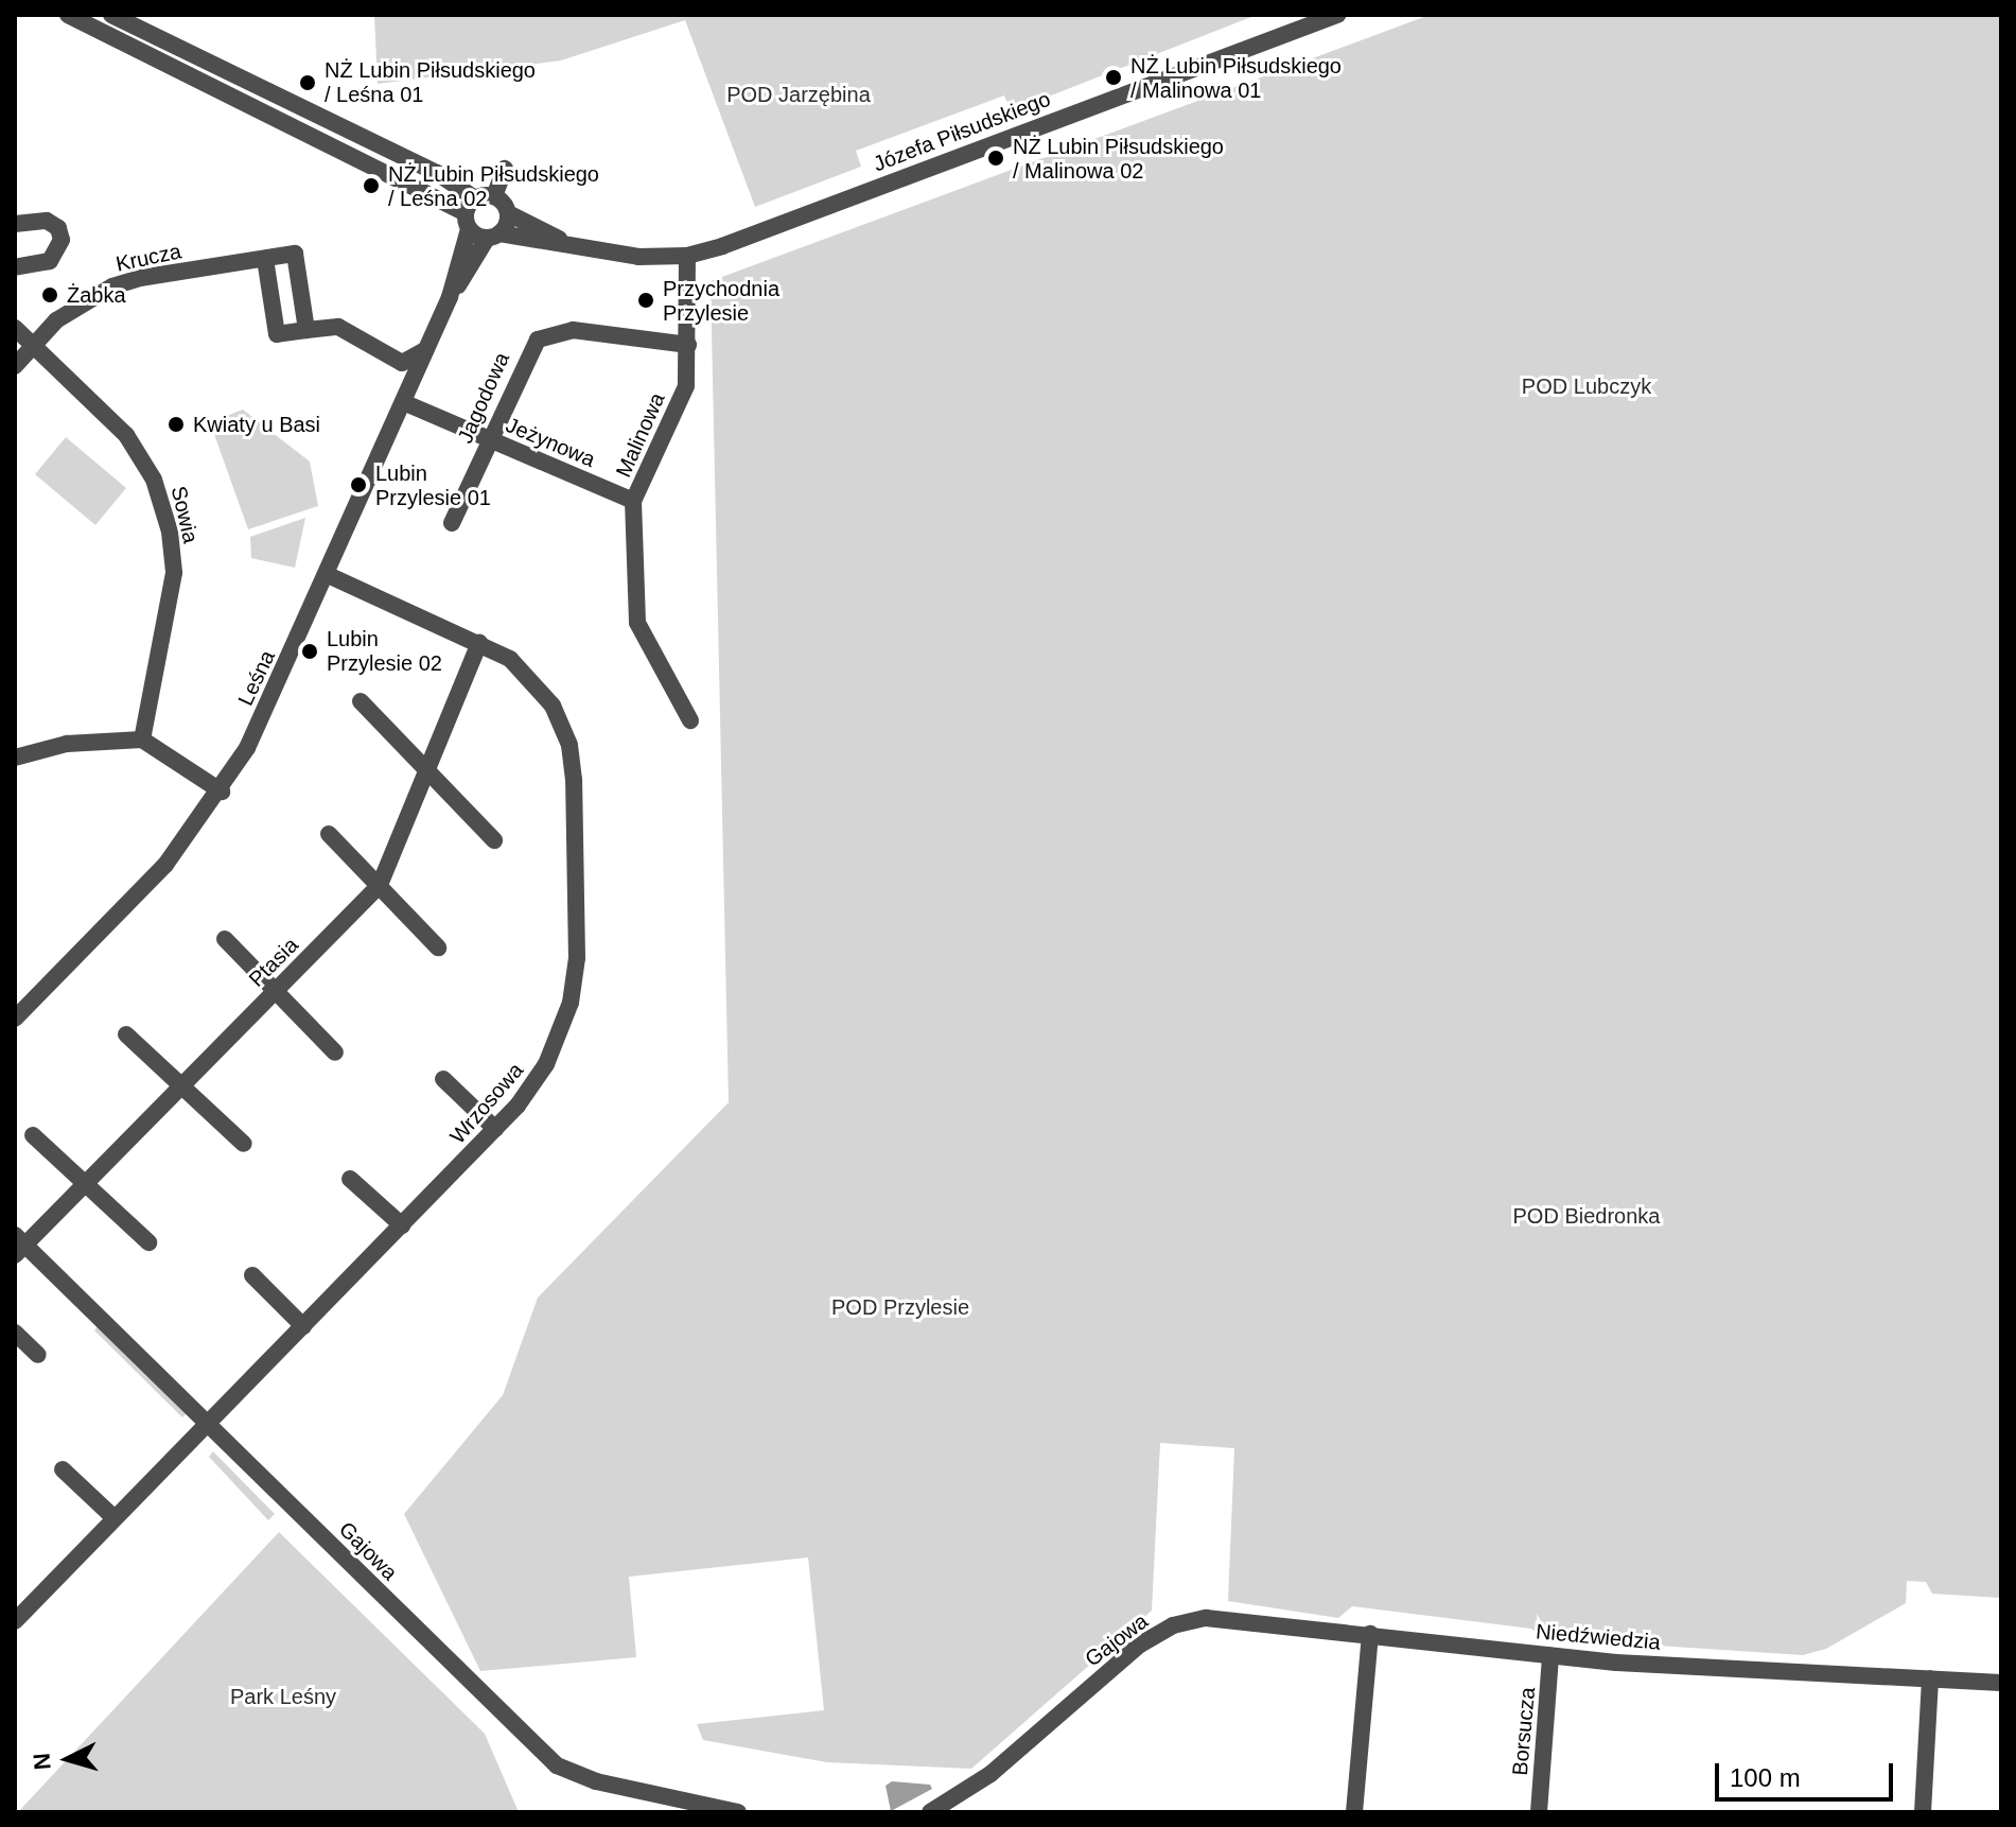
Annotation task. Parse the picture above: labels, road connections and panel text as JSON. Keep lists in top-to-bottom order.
{
  "streets": {
    "street": [
      "Józefa Piłsudskiego",
      "Krucza",
      "Jagodowa",
      "Malinowa",
      "Jeżynowa",
      "Sowia",
      "Leśna",
      "Ptasia",
      "Wrzosowa",
      "Gajowa",
      "Niedźwiedzia",
      "Borsucza"
    ]
  },
  "crossings": [
    ["Józefa Piłsudskiego", "Malinowa"],
    ["Józefa Piłsudskiego", "Leśna"],
    ["Krucza", "Sowia"],
    ["Jagodowa", "Malinowa"],
    ["Jagodowa", "Jeżynowa"],
    ["Malinowa", "Jeżynowa"],
    ["Jeżynowa", "Leśna"],
    ["Leśna", "Wrzosowa"],
    ["Ptasia", "Wrzosowa"],
    ["Ptasia", "Gajowa"],
    ["Wrzosowa", "Gajowa"],
    ["Gajowa", "Niedźwiedzia"],
    ["Niedźwiedzia", "Borsucza"]
  ],
  "parks": [
    "POD Jarzębina",
    "POD Lubczyk",
    "POD Biedronka",
    "POD Przylesie",
    "Park Leśny"
  ],
  "places": [
    "NŻ Lubin Piłsudskiego / Malinowa 01",
    "NŻ Lubin Piłsudskiego / Leśna 01",
    "NŻ Lubin Piłsudskiego / Malinowa 02",
    "NŻ Lubin Piłsudskiego / Leśna 02",
    "Żabka",
    "Przychodnia Przylesie",
    "Kwiaty u Basi",
    "Lubin Przylesie 01",
    "Lubin Przylesie 02"
  ],
  "scale_bar": "100 m",
  "north": "left"
}
